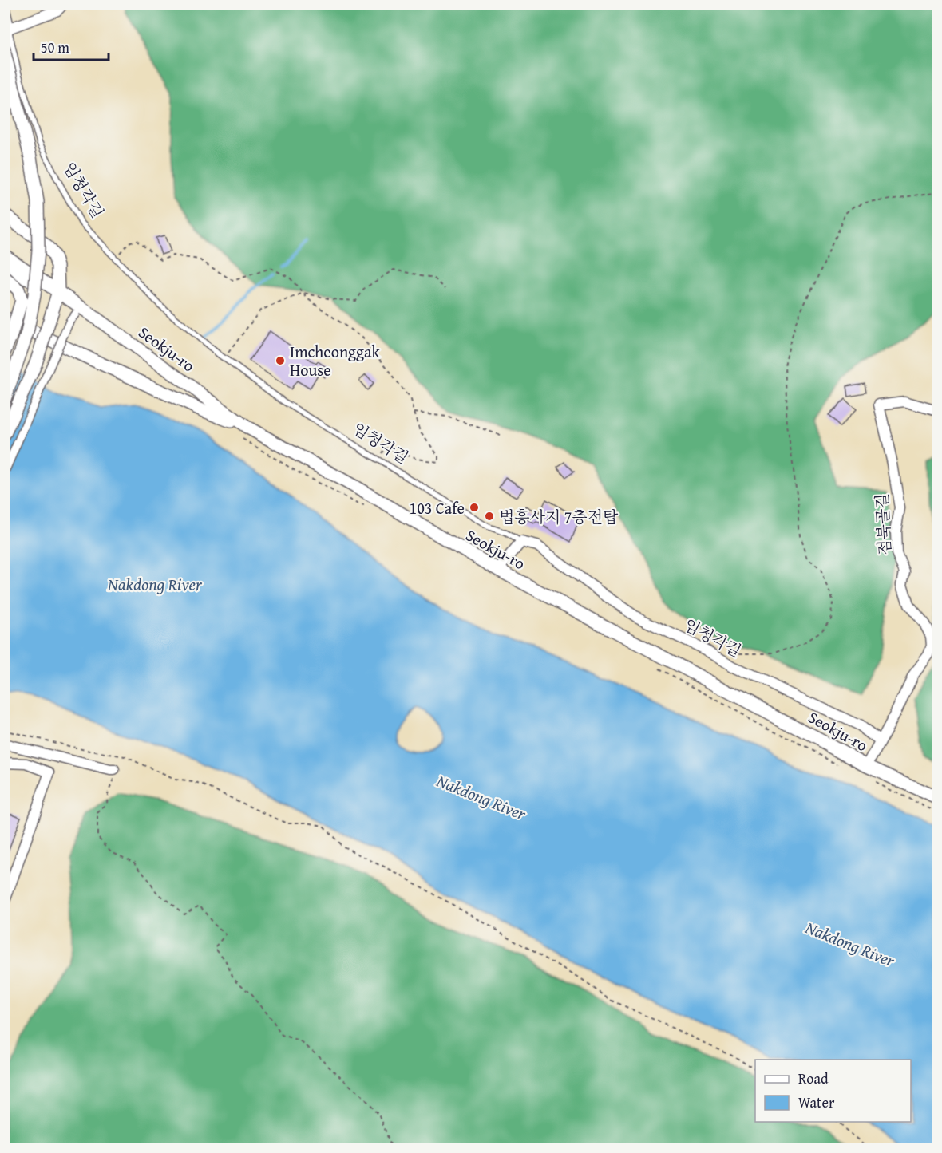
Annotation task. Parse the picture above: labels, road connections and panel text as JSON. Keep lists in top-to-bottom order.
{
  "streets": {
    "street": ["임청각길", "Seokju-ro", "점북골길"]
  },
  "crossings": [
    ["임청각길", "점북골길"],
    ["Seokju-ro", "점북골길"]
  ],
  "water": ["Nakdong River"],
  "places": ["Imcheonggak House", "103 Cafe", "법흥사지 7층전탑"],
  "legend": ["Road", "Water"],
  "scale_bar": "50 m"
}
